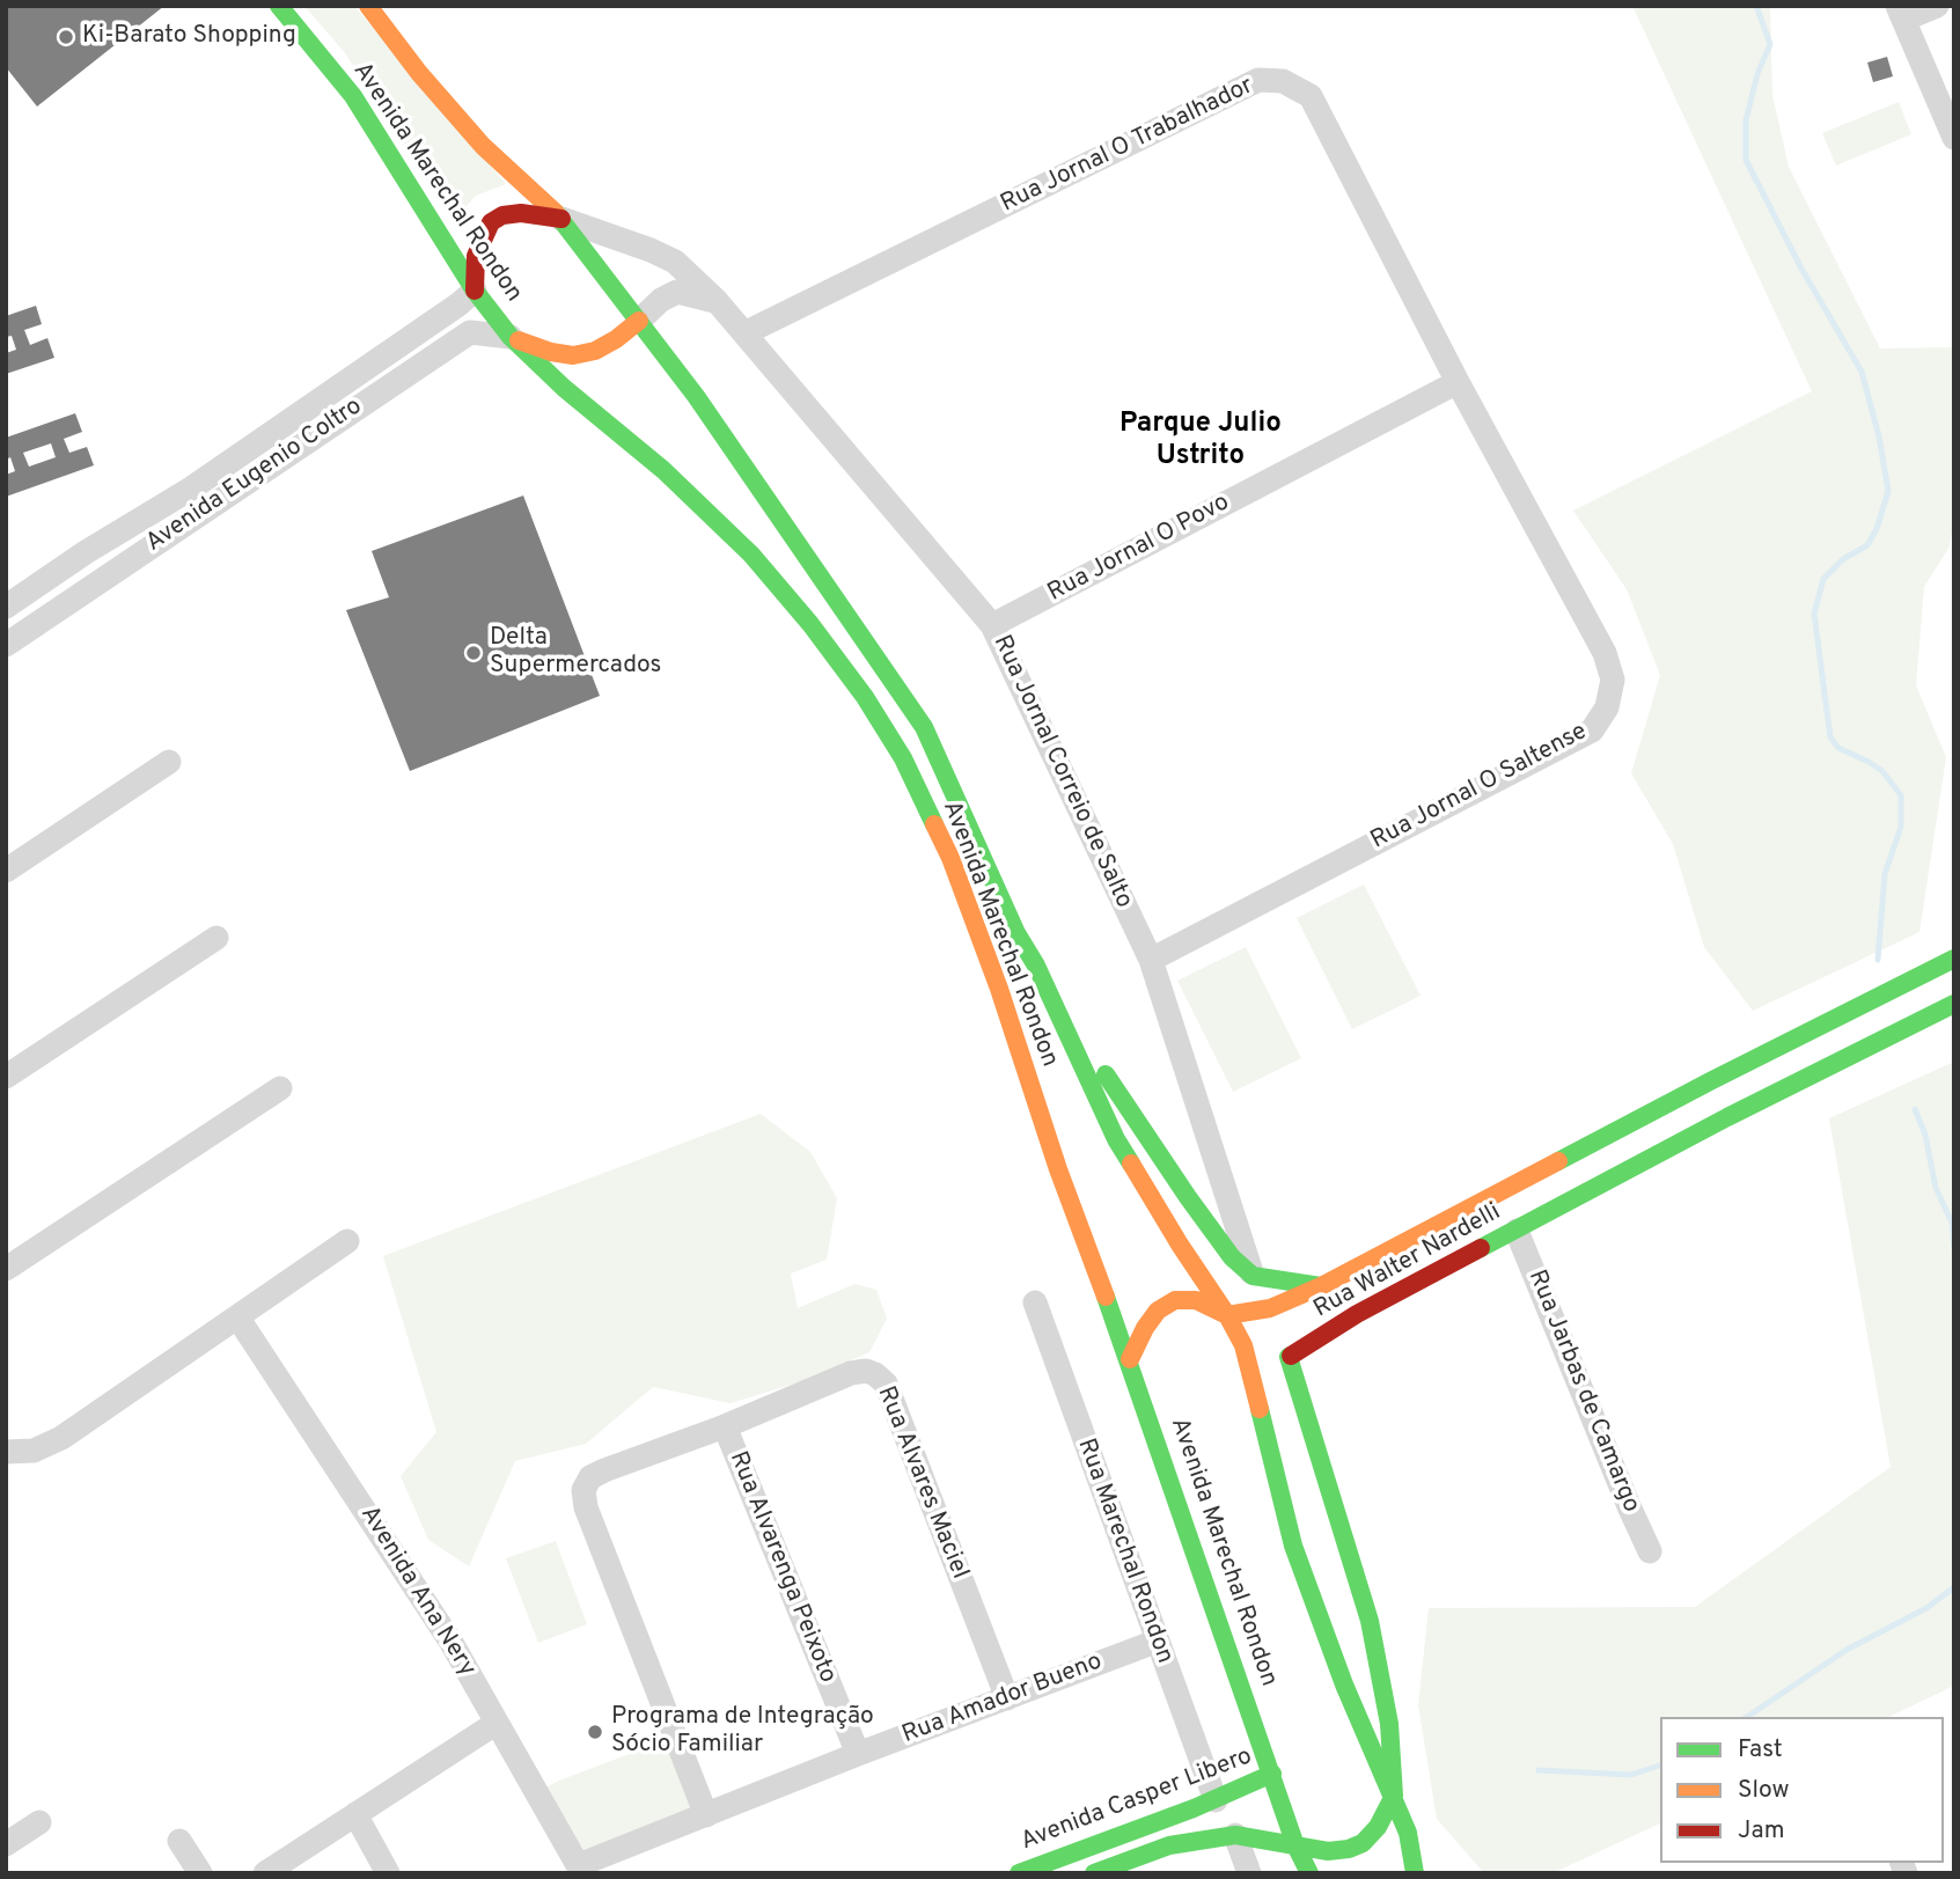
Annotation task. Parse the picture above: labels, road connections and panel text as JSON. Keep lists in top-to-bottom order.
{
  "streets": {
    "main road": ["Avenida Marechal Rondon", "Rua Walter Nardelli", "Avenida Casper Libero"],
    "street": [
      "Rua Jornal O Trabalhador",
      "Avenida Eugenio Coltro",
      "Rua Jornal O Povo",
      "Rua Jornal Correio de Salto",
      "Rua Jornal O Saltense",
      "Rua Jarbas de Camargo",
      "Rua Alvares Maciel",
      "Rua Marechal Rondon",
      "Rua Alvarenga Peixoto",
      "Avenida Ana Nery",
      "Rua Amador Bueno"
    ]
  },
  "crossings": [
    ["Rua Jornal O Trabalhador", "Rua Jornal O Povo"],
    ["Rua Jornal O Trabalhador", "Rua Jornal Correio de Salto"],
    ["Rua Jornal O Trabalhador", "Rua Jornal O Saltense"],
    ["Avenida Marechal Rondon", "Avenida Eugenio Coltro"],
    ["Avenida Marechal Rondon", "Rua Jornal Correio de Salto"],
    ["Avenida Marechal Rondon", "Rua Walter Nardelli"],
    ["Avenida Marechal Rondon", "Avenida Casper Libero"],
    ["Avenida Eugenio Coltro", "Rua Jornal Correio de Salto"],
    ["Rua Jornal O Povo", "Rua Jornal Correio de Salto"],
    ["Rua Jornal O Povo", "Rua Jornal O Saltense"],
    ["Rua Jornal Correio de Salto", "Rua Jornal O Saltense"],
    ["Rua Walter Nardelli", "Rua Jarbas de Camargo"],
    ["Rua Alvares Maciel", "Rua Alvarenga Peixoto"],
    ["Rua Alvares Maciel", "Rua Amador Bueno"],
    ["Rua Marechal Rondon", "Rua Amador Bueno"],
    ["Rua Marechal Rondon", "Avenida Casper Libero"],
    ["Rua Alvarenga Peixoto", "Rua Amador Bueno"],
    ["Avenida Ana Nery", "Rua Amador Bueno"]
  ],
  "districts": ["Parque Julio Ustrito"],
  "places": ["Ki-Barato Shopping", "Delta Supermercados", "Programa de Integração Sócio Familiar"],
  "legend": ["Fast", "Slow", "Jam"]
}
